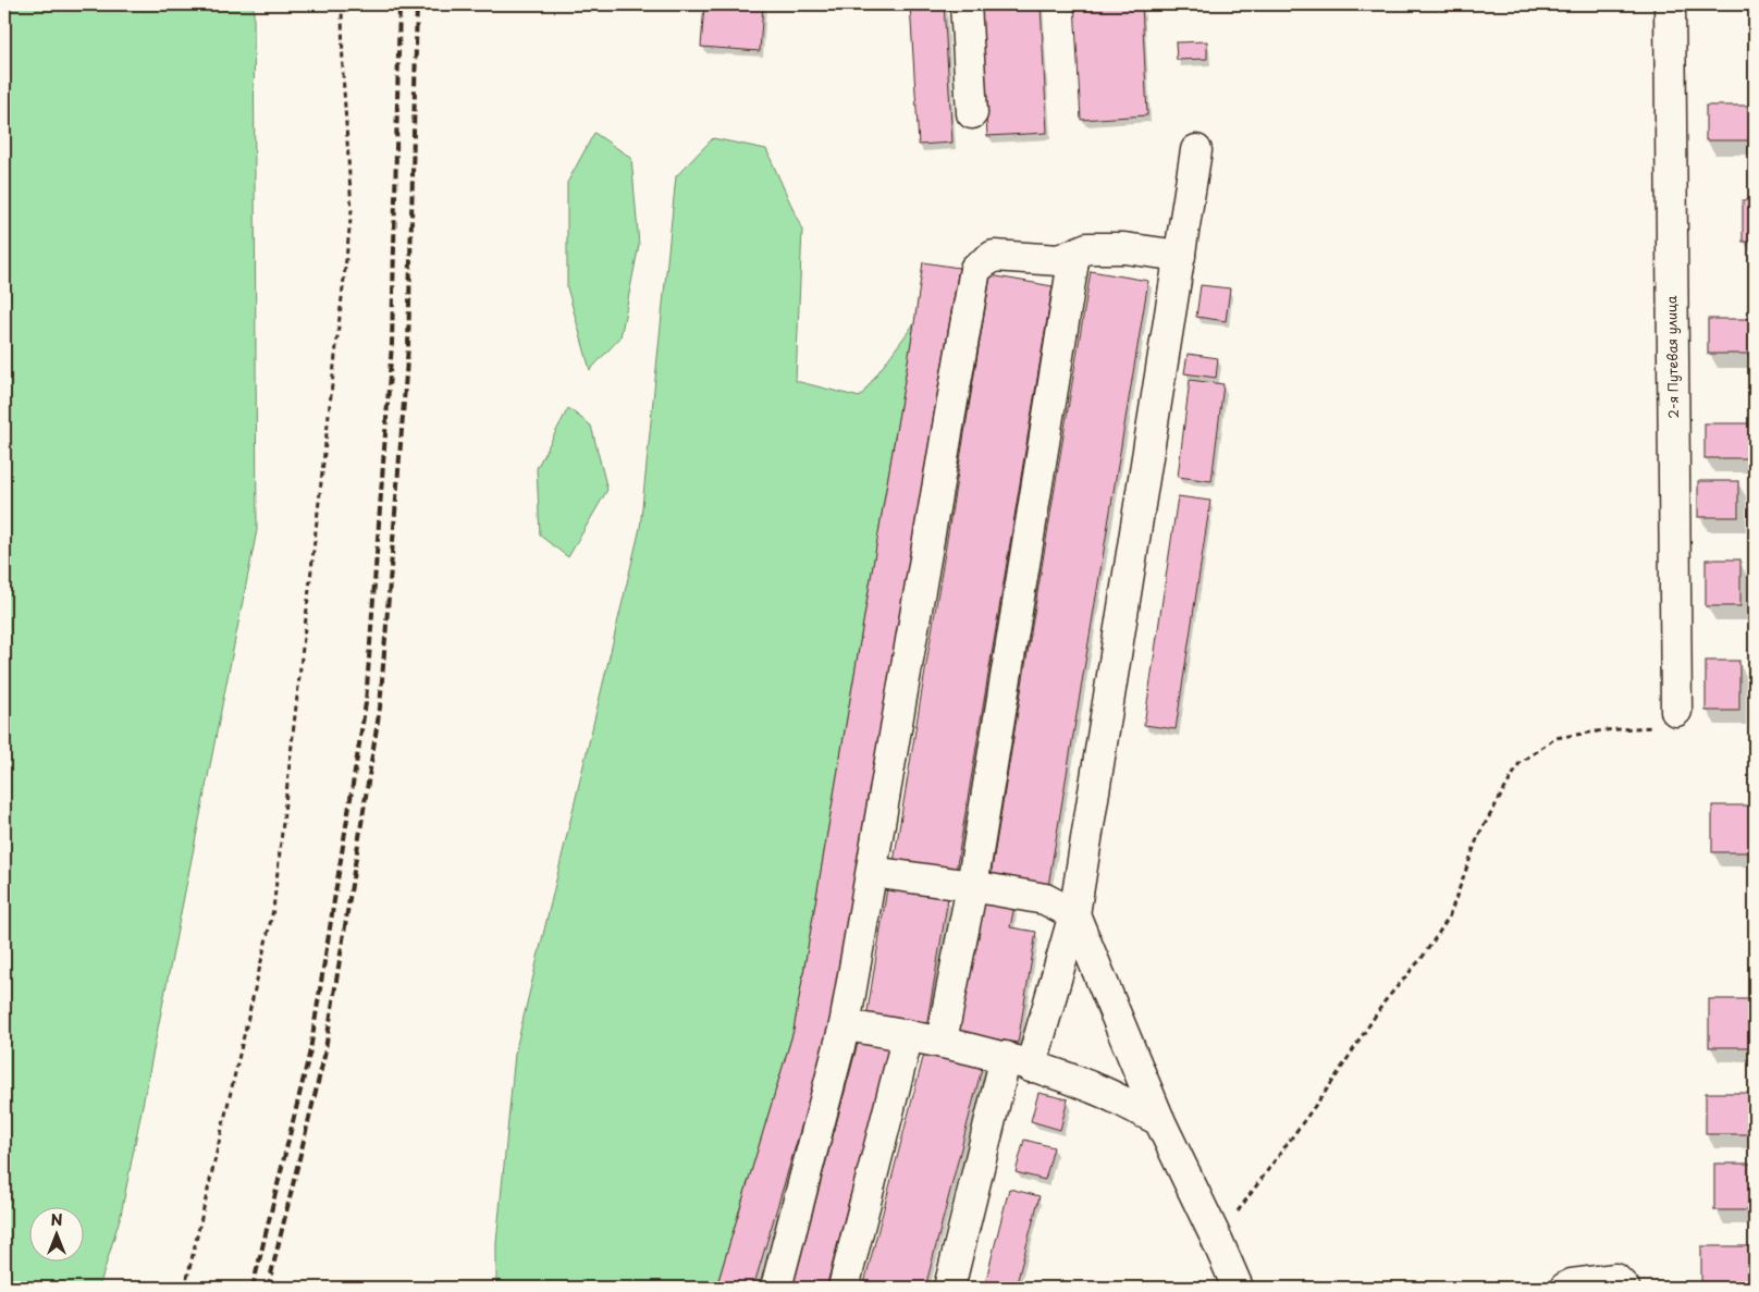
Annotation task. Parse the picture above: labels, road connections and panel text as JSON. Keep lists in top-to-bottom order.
{
  "streets": {
    "street": ["2-я Путевая улица"]
  },
  "north": "top"
}
